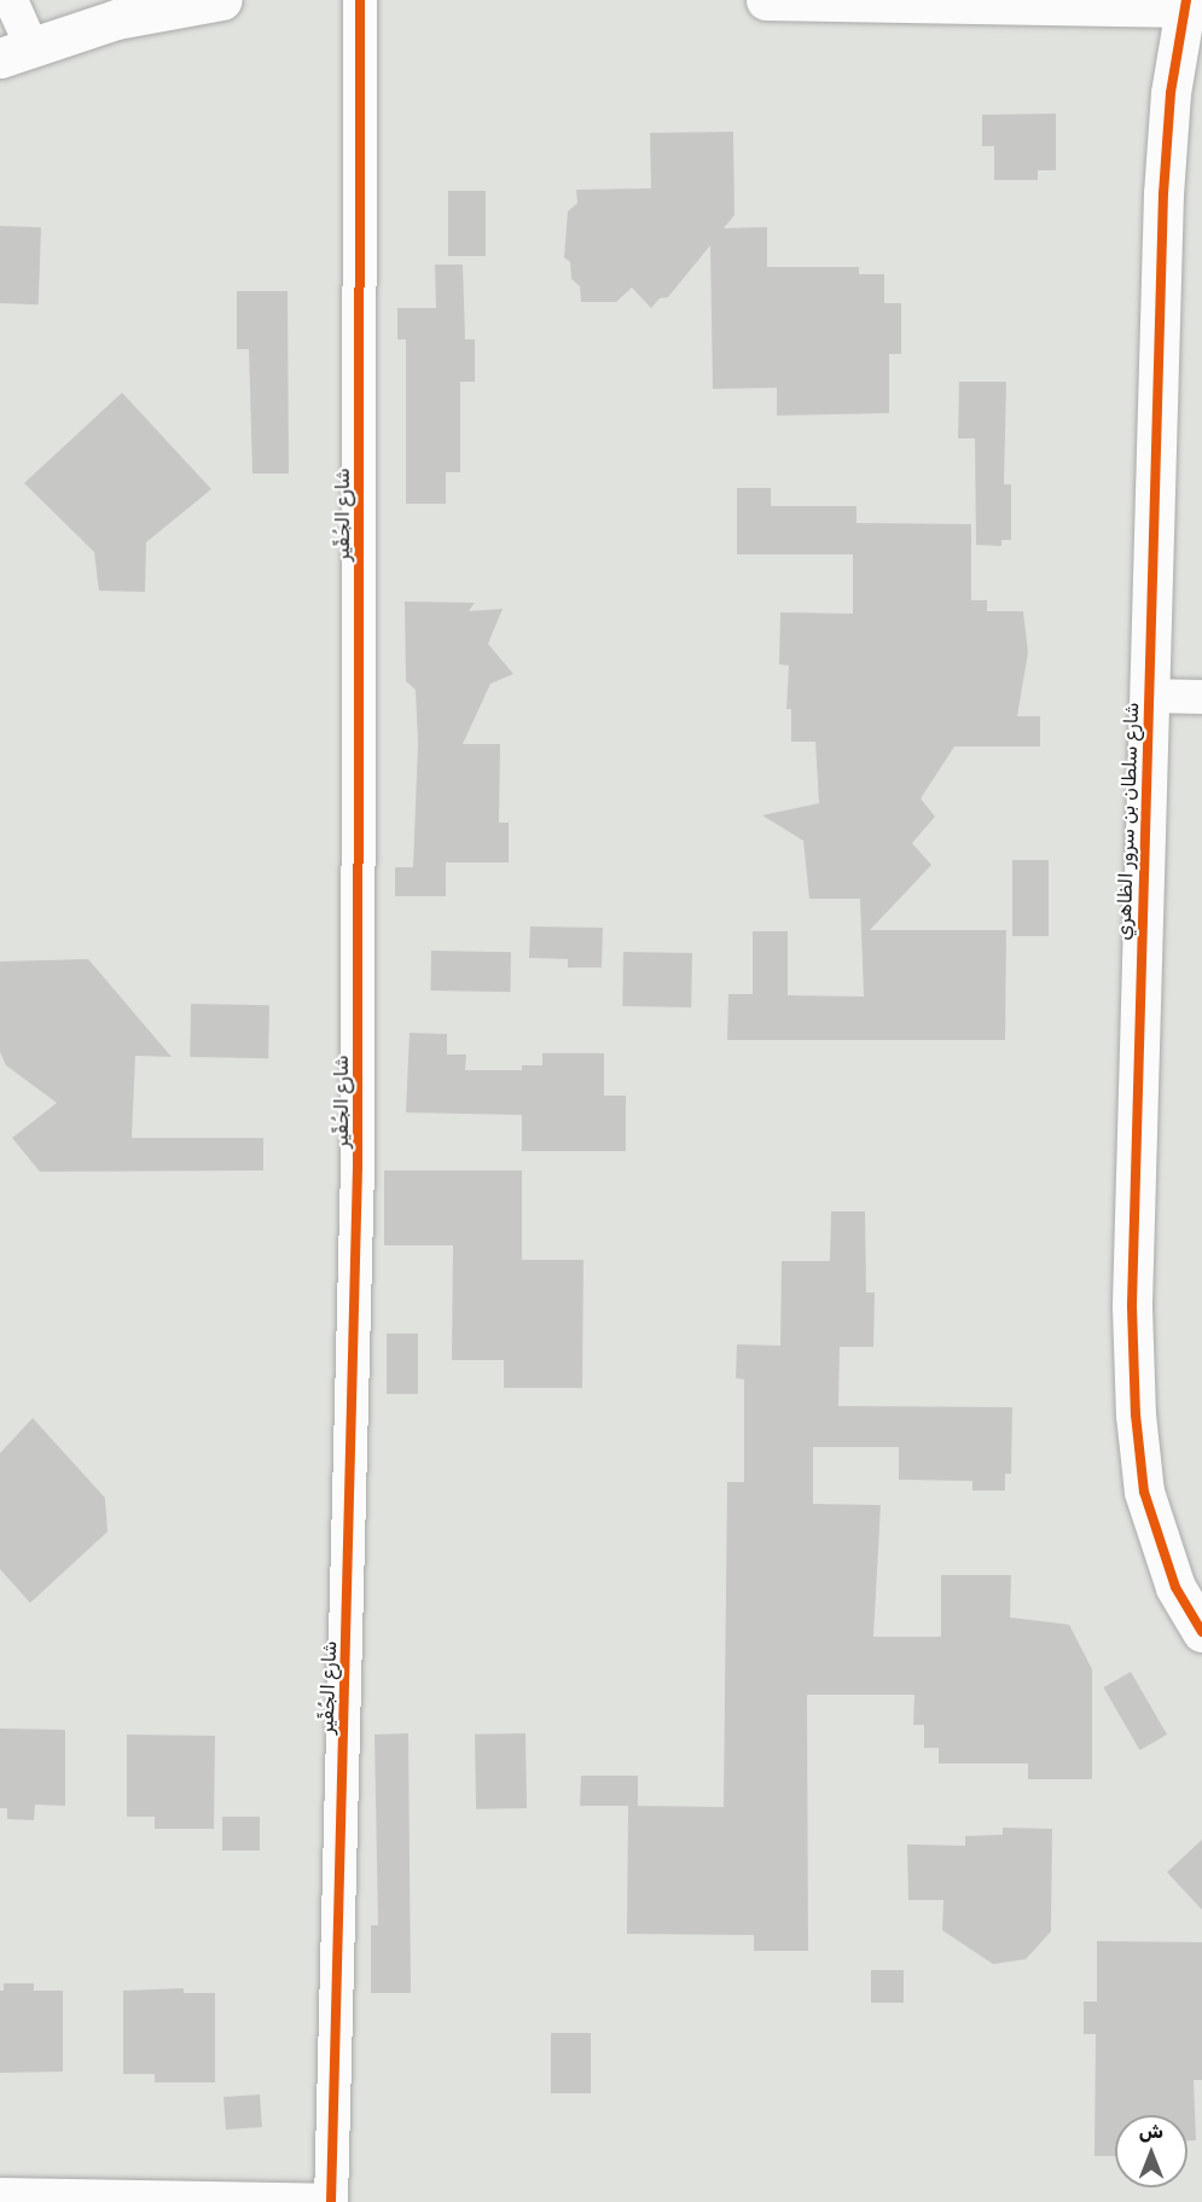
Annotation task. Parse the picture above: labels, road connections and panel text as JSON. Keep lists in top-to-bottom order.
{
  "streets": {
    "street": ["شارع الجُفِّير", "شارع سلطان بن سرور الظاهري"]
  },
  "north": "top"
}
